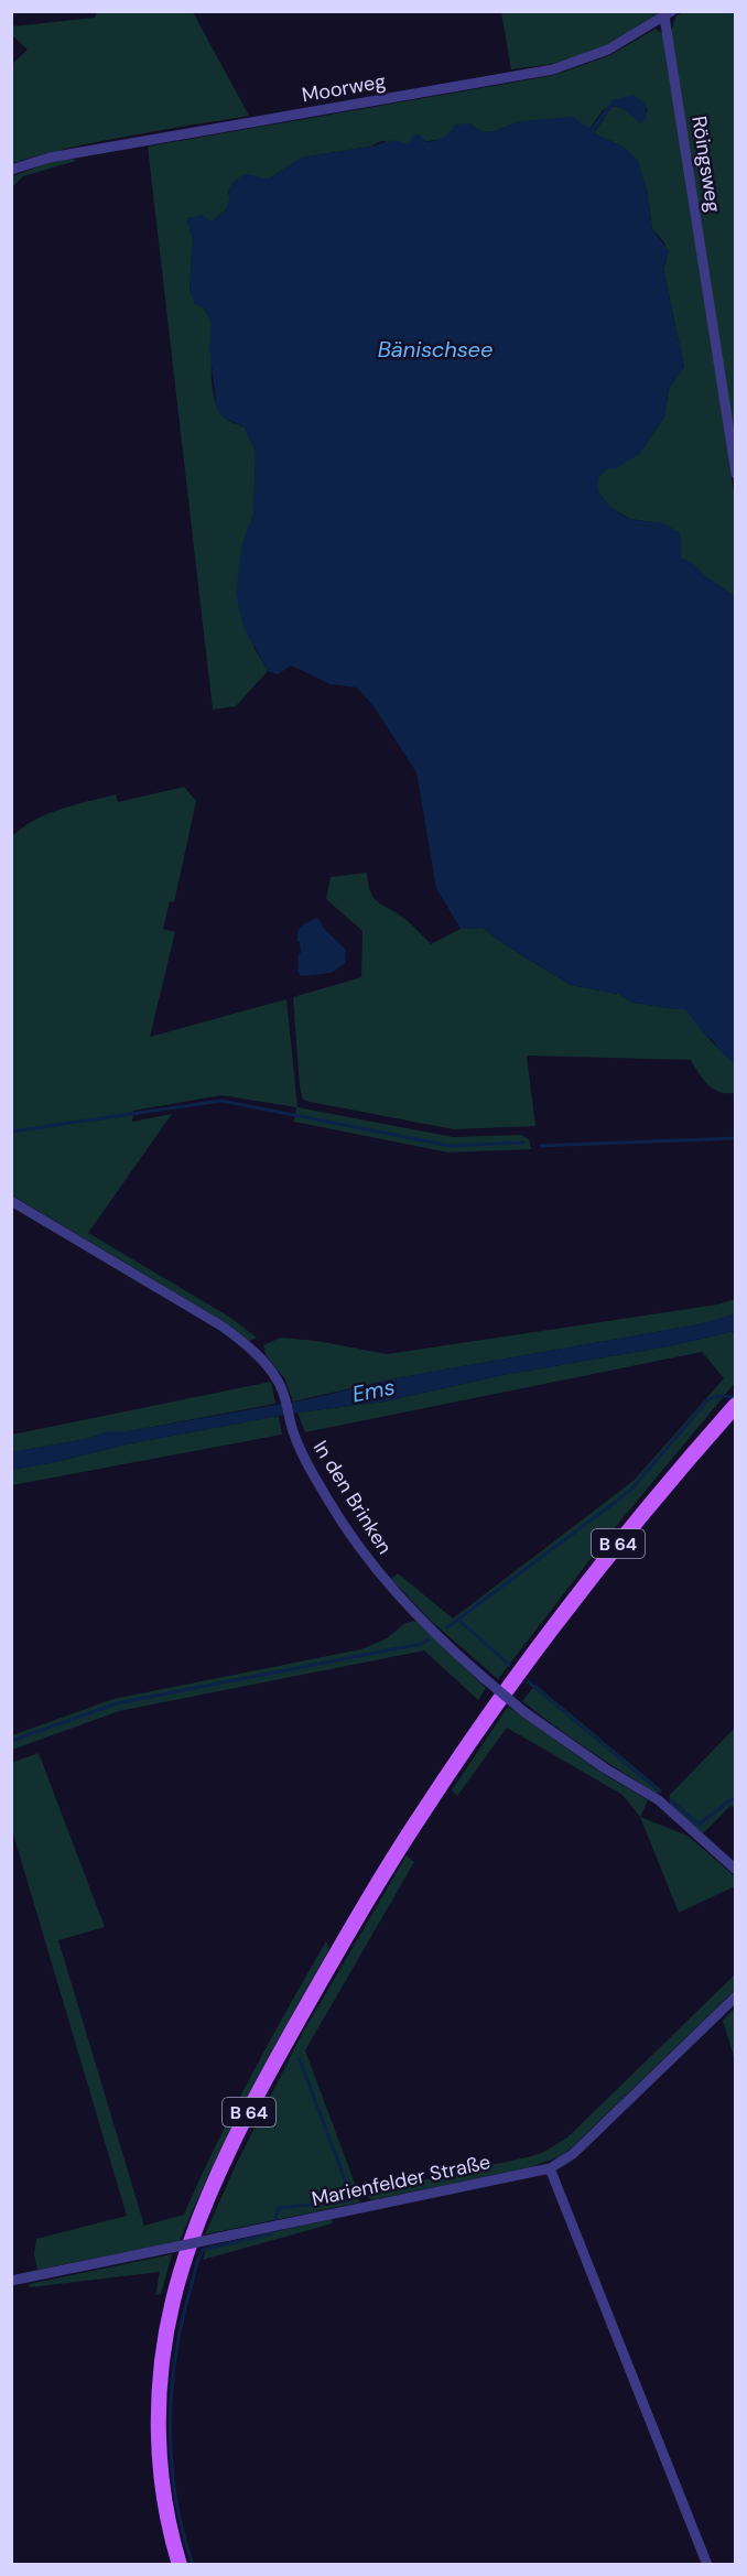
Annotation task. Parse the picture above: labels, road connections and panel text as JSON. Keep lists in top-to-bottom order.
{
  "streets": {
    "main road": ["B 64"],
    "street": [
      "Moorweg",
      "Röingsweg",
      "In den Brinken",
      "Marienfelder Straße"
    ]
  },
  "crossings": [
    ["Moorweg", "Röingsweg"]
  ],
  "water": ["Bänischsee", "Ems"]
}
